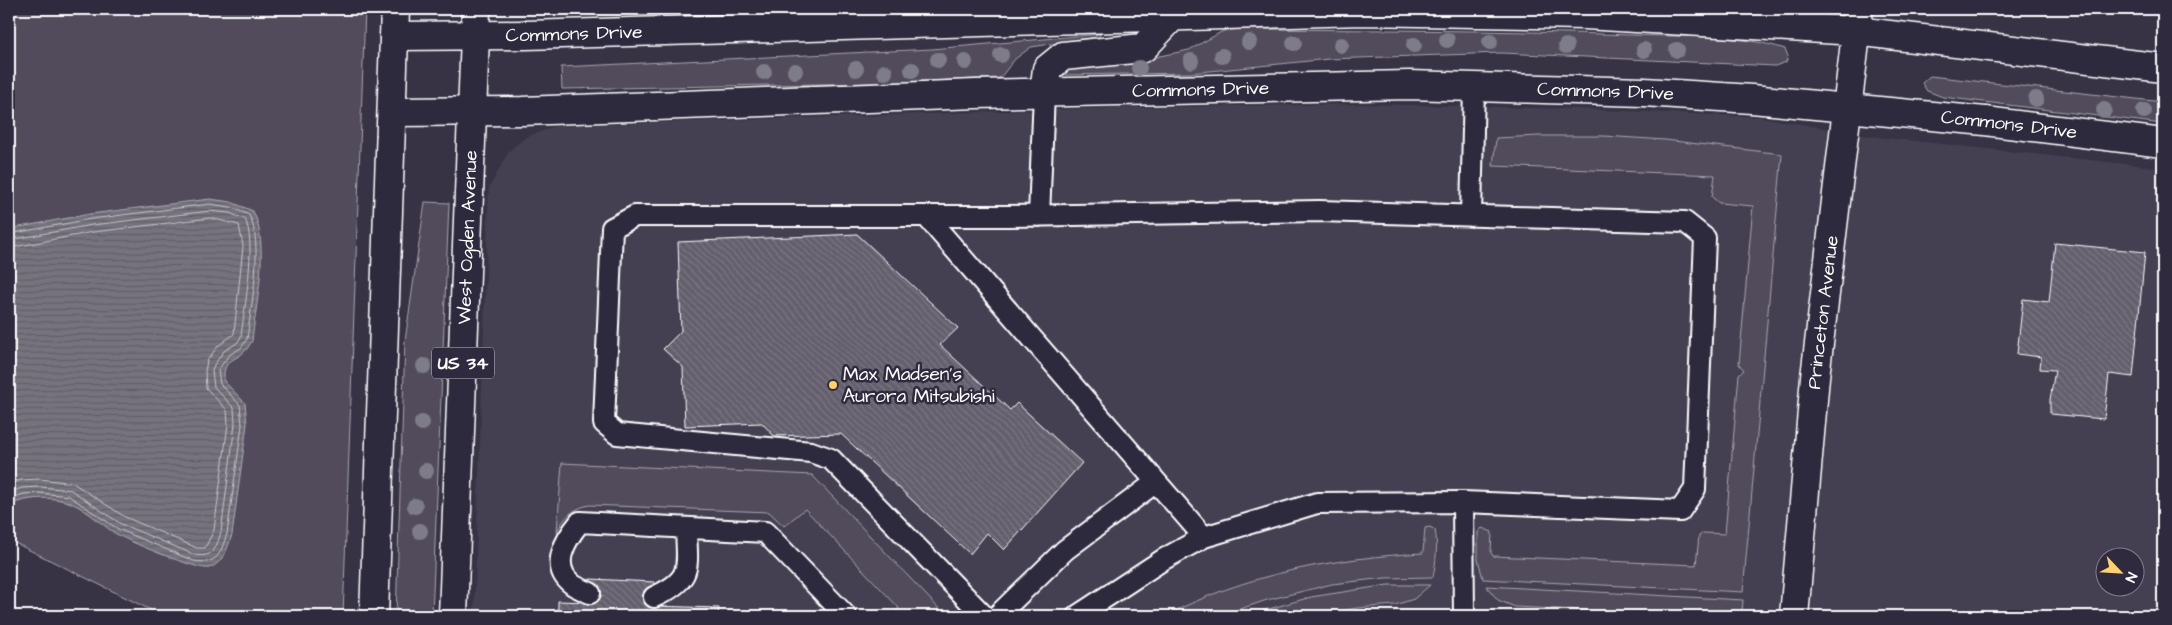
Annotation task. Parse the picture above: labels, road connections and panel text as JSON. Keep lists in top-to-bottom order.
{
  "streets": {
    "street": [
      "Commons Drive",
      "West Ogden Avenue",
      "Princeton Avenue",
      "US 34"
    ]
  },
  "crossings": [
    ["Commons Drive", "West Ogden Avenue"],
    ["Commons Drive", "Princeton Avenue"]
  ],
  "places": ["Max Madsen's Aurora Mitsubishi"],
  "north": "bottom right"
}
